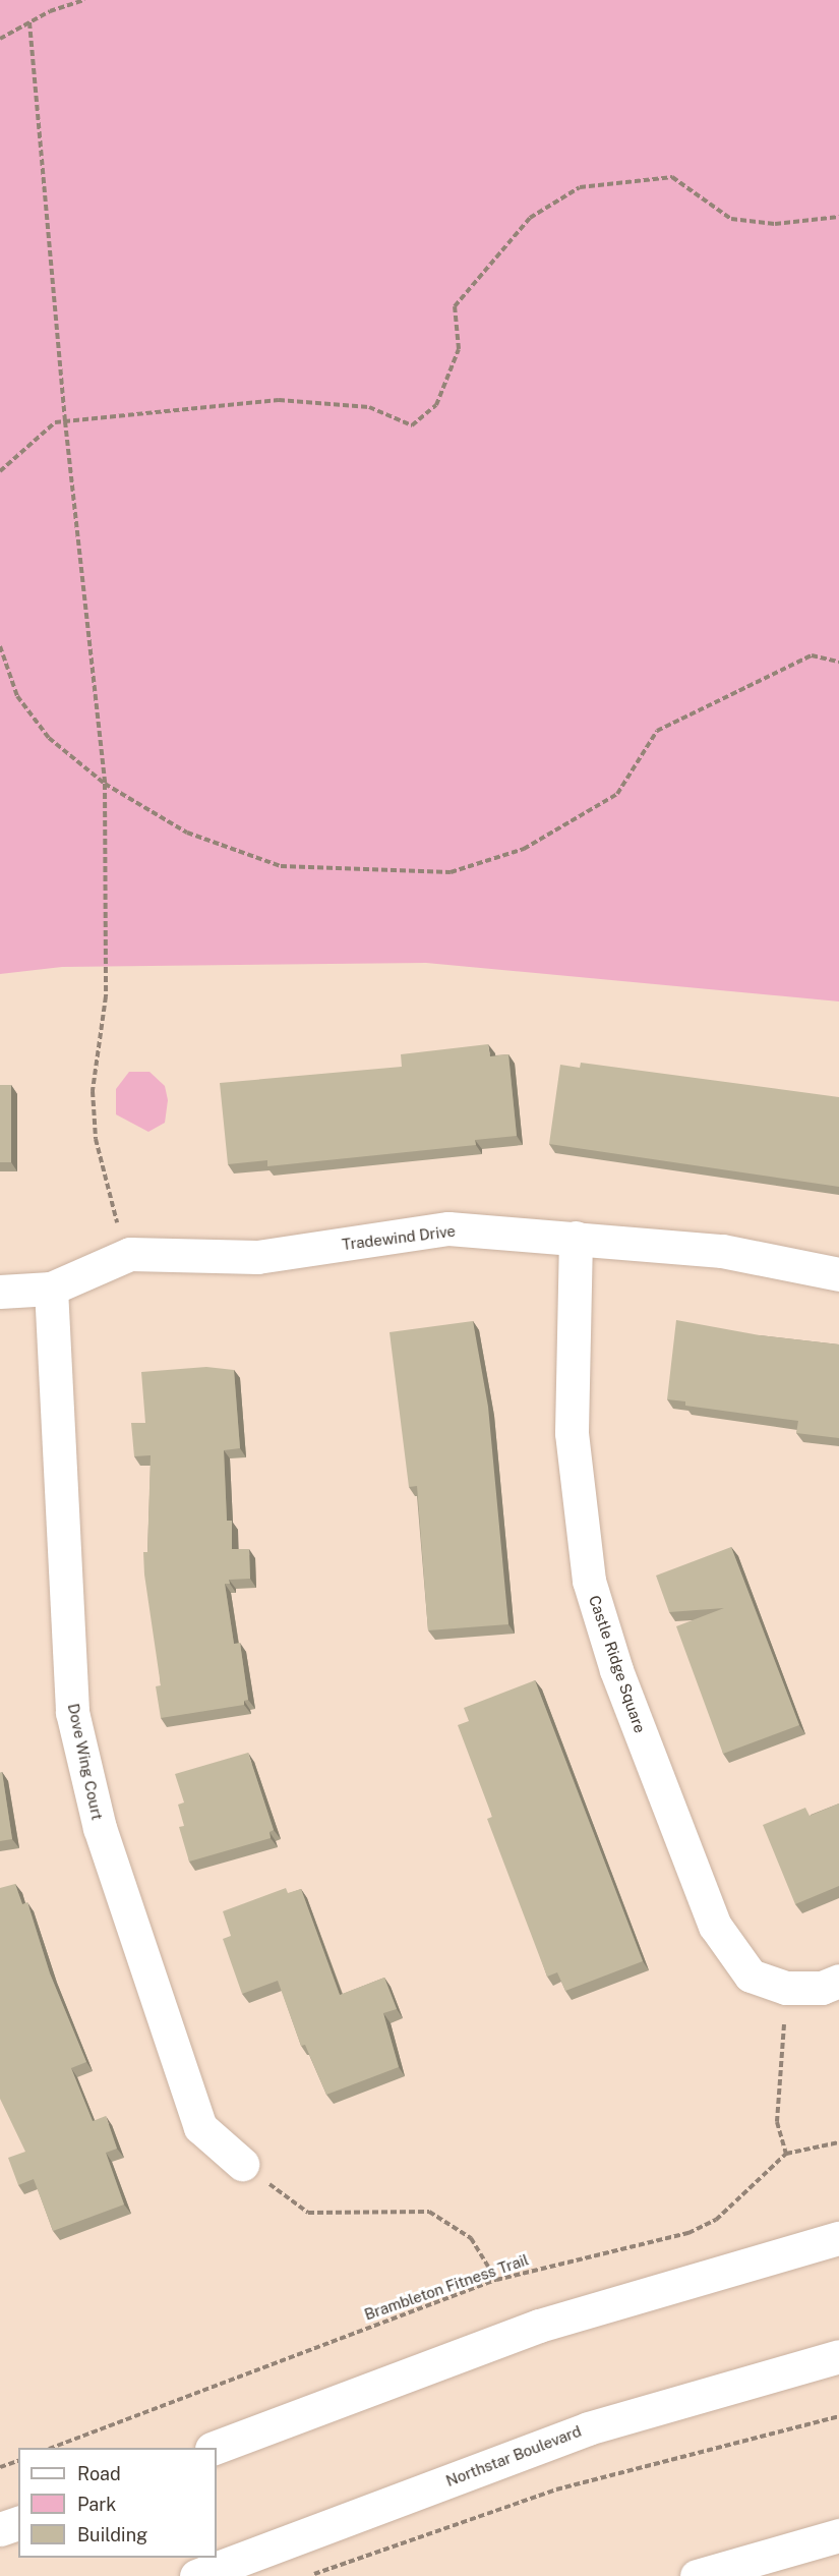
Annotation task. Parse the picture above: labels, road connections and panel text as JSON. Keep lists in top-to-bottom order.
{
  "streets": {
    "street": [
      "Tradewind Drive",
      "Castle Ridge Square",
      "Dove Wing Court",
      "Northstar Boulevard"
    ],
    "path": ["Brambleton Fitness Trail"]
  },
  "crossings": [
    ["Tradewind Drive", "Castle Ridge Square"],
    ["Tradewind Drive", "Dove Wing Court"]
  ],
  "legend": ["Road", "Park", "Building"]
}
